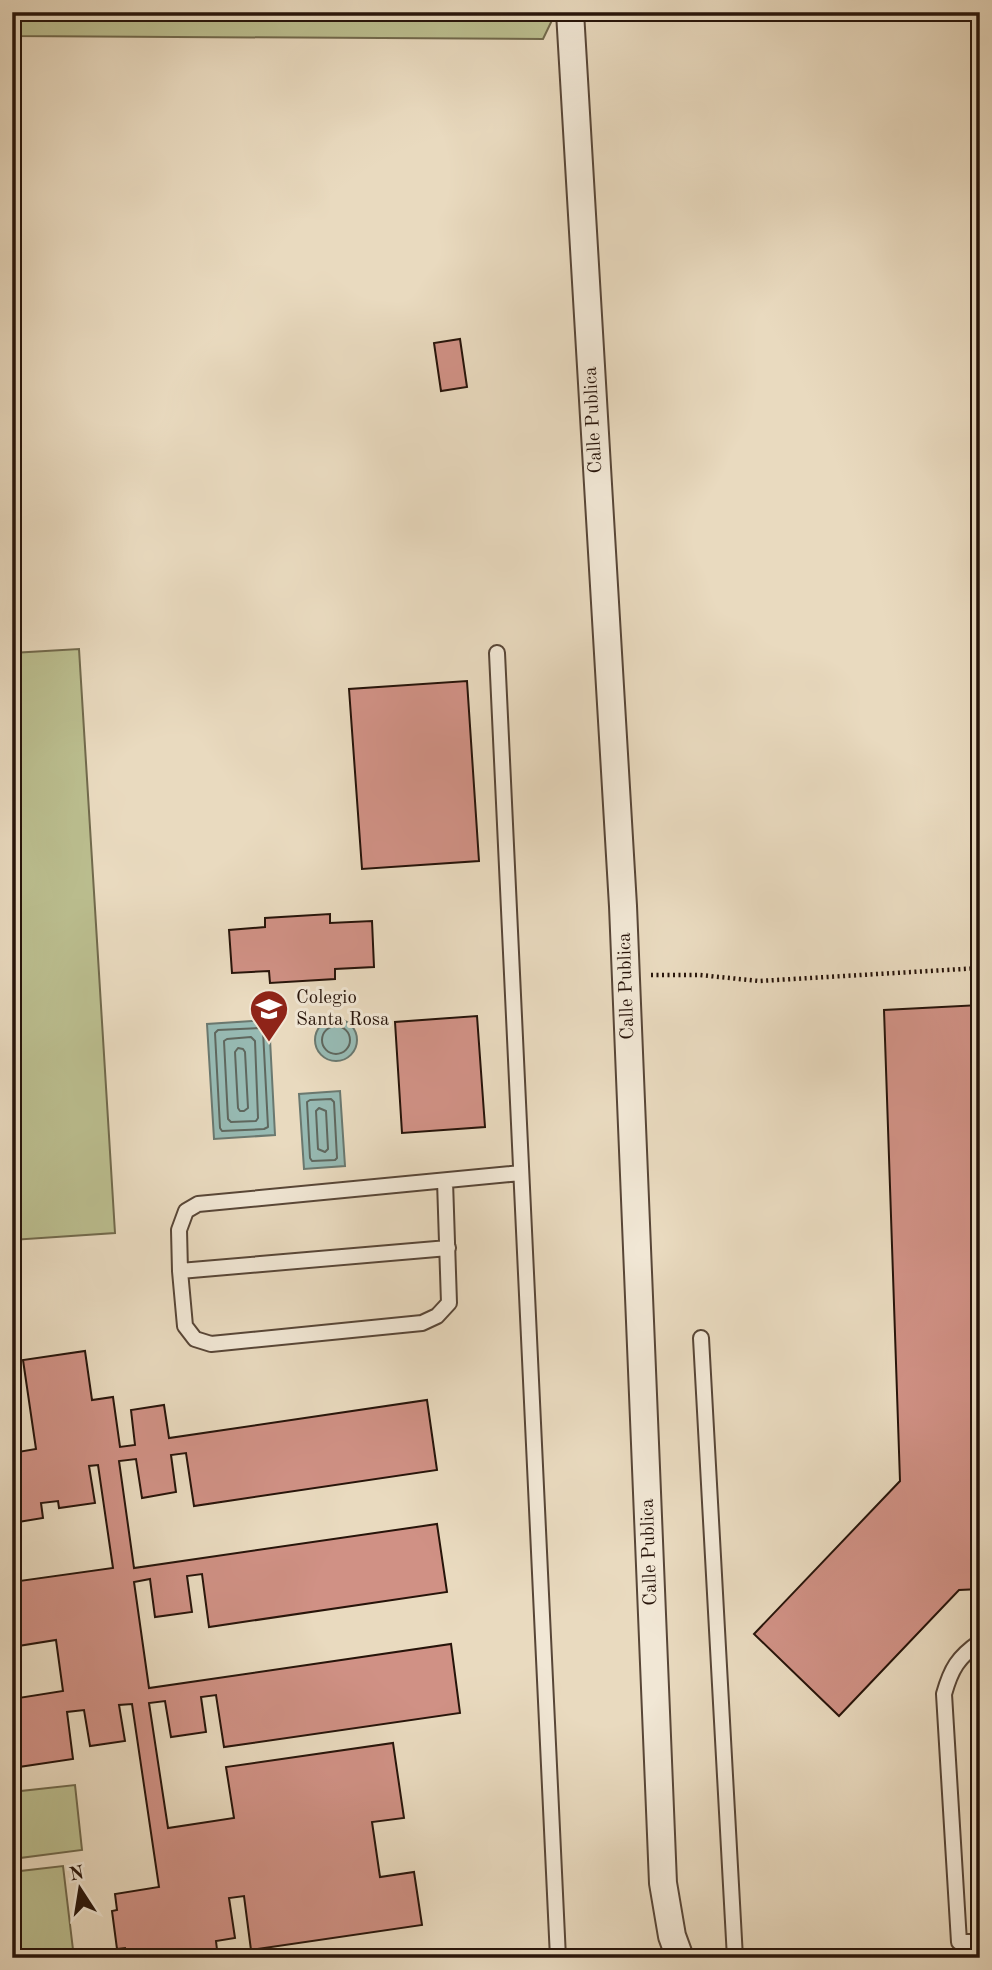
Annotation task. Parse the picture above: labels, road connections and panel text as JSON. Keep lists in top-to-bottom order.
{
  "streets": {
    "street": ["Calle Publica"]
  },
  "places": {
    "school or university": ["Colegio Santa Rosa"]
  },
  "north": "top"
}
